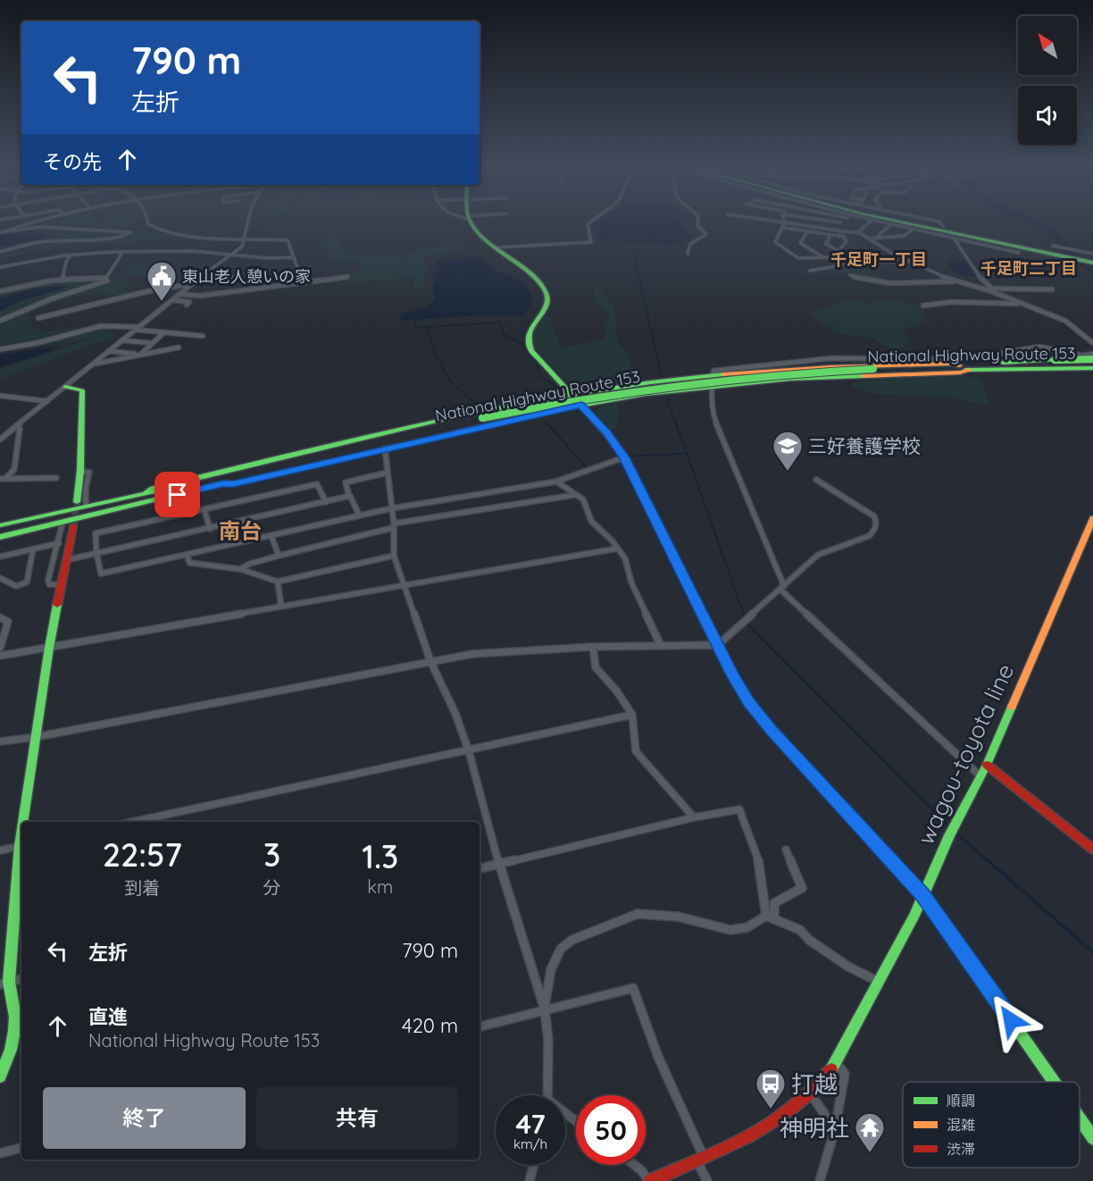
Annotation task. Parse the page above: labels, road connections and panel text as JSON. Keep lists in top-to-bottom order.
{
  "streets": {
    "main road": ["National Highway Route 153", "wagou-toyota line"]
  },
  "districts": ["千足町一丁目", "千足町二丁目", "南台"],
  "places": {
    "public building": ["東山老人憩いの家"],
    "school or university": ["三好養護学校"],
    "bus stop": ["打越"],
    "temple": ["神明社"]
  },
  "legend": ["順調", "混雑", "渋滞"],
  "north": "top left",
  "page": {
    "turn": ["790 m", "左折"],
    "then": "その先",
    "eta": [
      "22:57",
      "到着",
      "3",
      "分",
      "1.3",
      "km"
    ],
    "list": [
      {
        "name": "左折",
        "value": "790 m"
      },
      {
        "name": "直進",
        "note": "National Highway Route 153",
        "value": "420 m"
      }
    ],
    "buttons": ["終了", "共有"],
    "speed": "47 km/h",
    "limit": "50"
  }
}
